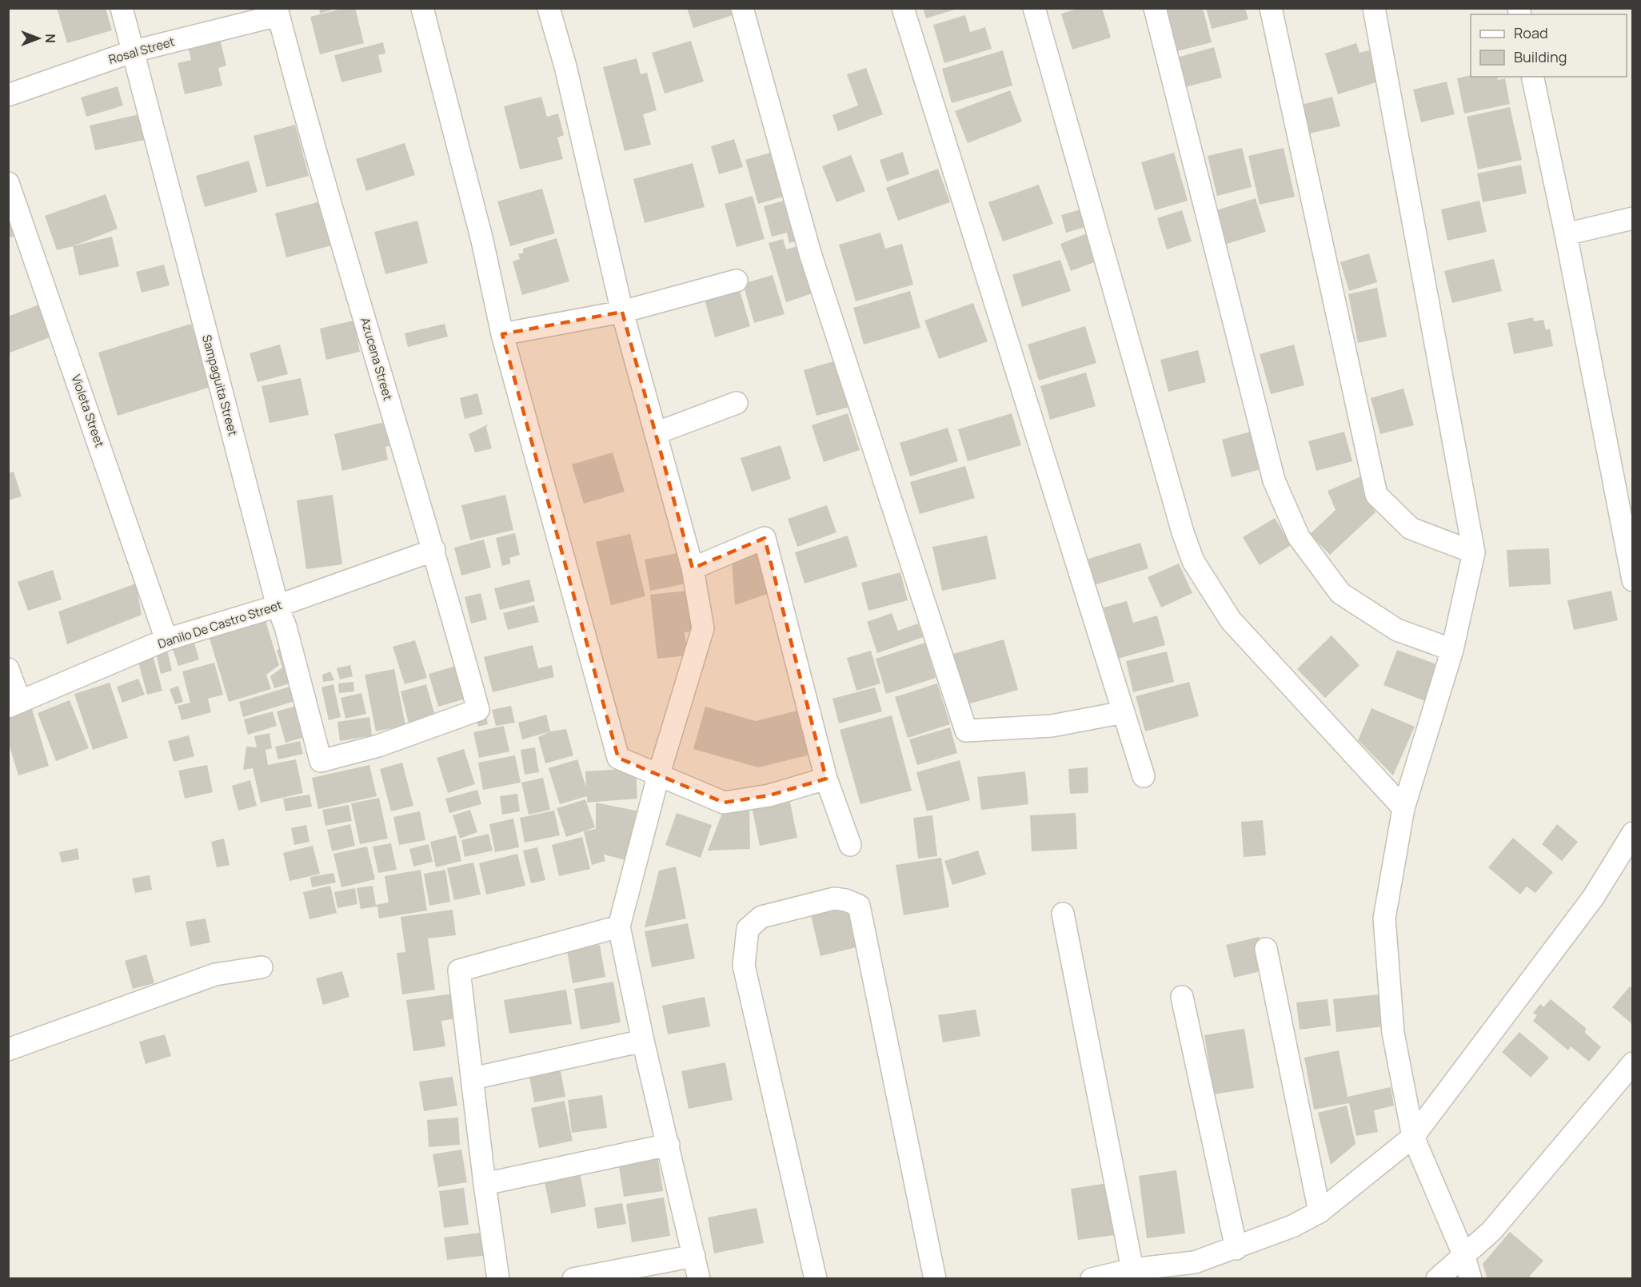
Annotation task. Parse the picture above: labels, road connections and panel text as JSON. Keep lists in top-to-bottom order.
{
  "streets": {
    "street": [
      "Rosal Street",
      "Azucena Street",
      "Sampaguita Street",
      "Violeta Street",
      "Danilo De Castro Street"
    ]
  },
  "crossings": [
    ["Rosal Street", "Azucena Street"],
    ["Rosal Street", "Sampaguita Street"],
    ["Azucena Street", "Sampaguita Street"],
    ["Azucena Street", "Danilo De Castro Street"],
    ["Sampaguita Street", "Danilo De Castro Street"],
    ["Violeta Street", "Danilo De Castro Street"]
  ],
  "legend": ["Road", "Building"],
  "north": "right"
}
